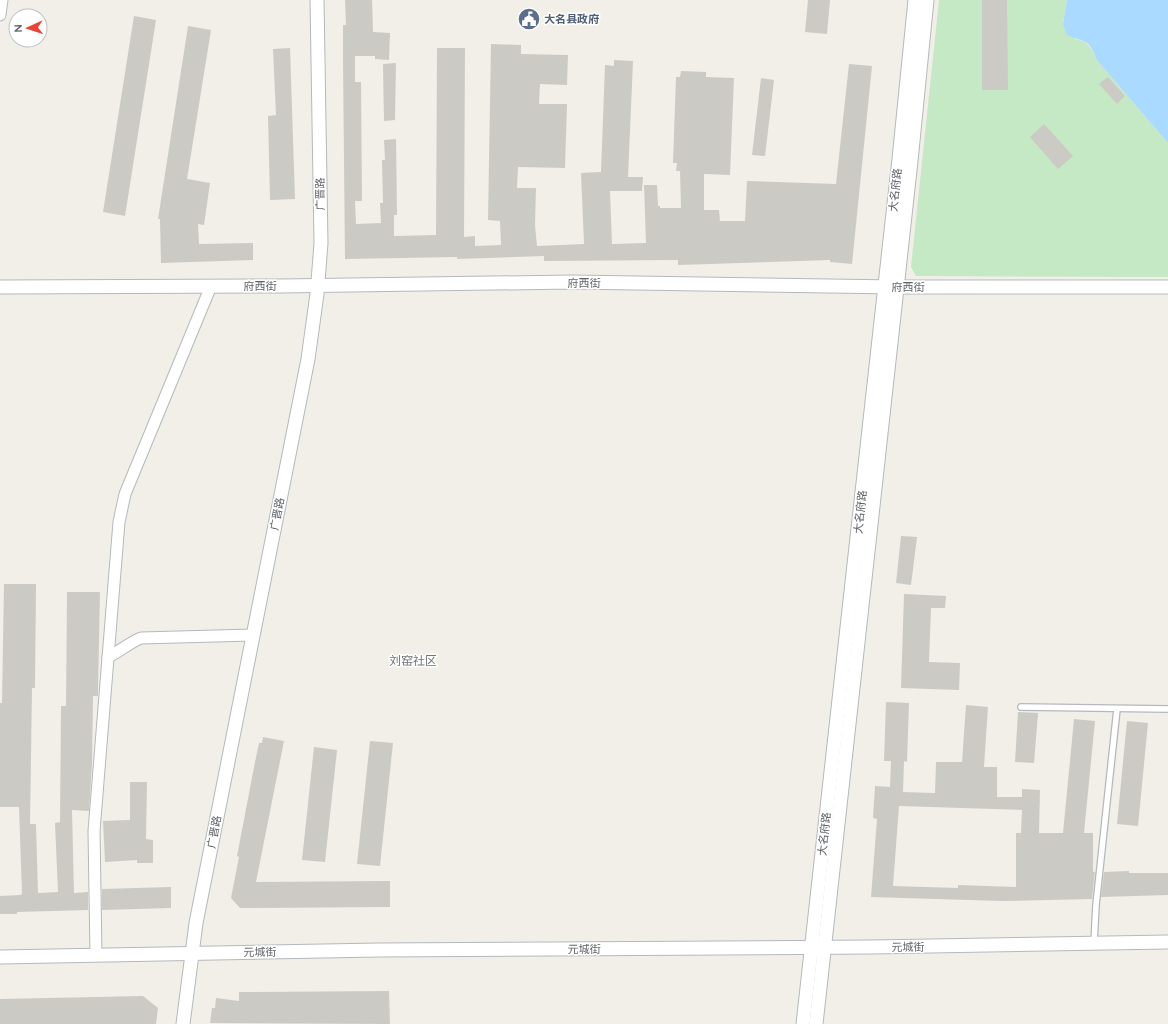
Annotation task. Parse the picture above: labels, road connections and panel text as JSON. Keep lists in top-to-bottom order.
{
  "streets": {
    "street": [
      "大名府路",
      "广晋路",
      "府西街",
      "元城街"
    ]
  },
  "crossings": [
    ["大名府路", "府西街"],
    ["大名府路", "元城街"],
    ["广晋路", "府西街"],
    ["广晋路", "元城街"]
  ],
  "districts": ["刘窑社区"],
  "places": {
    "public building": ["大名县政府"]
  },
  "north": "left"
}
